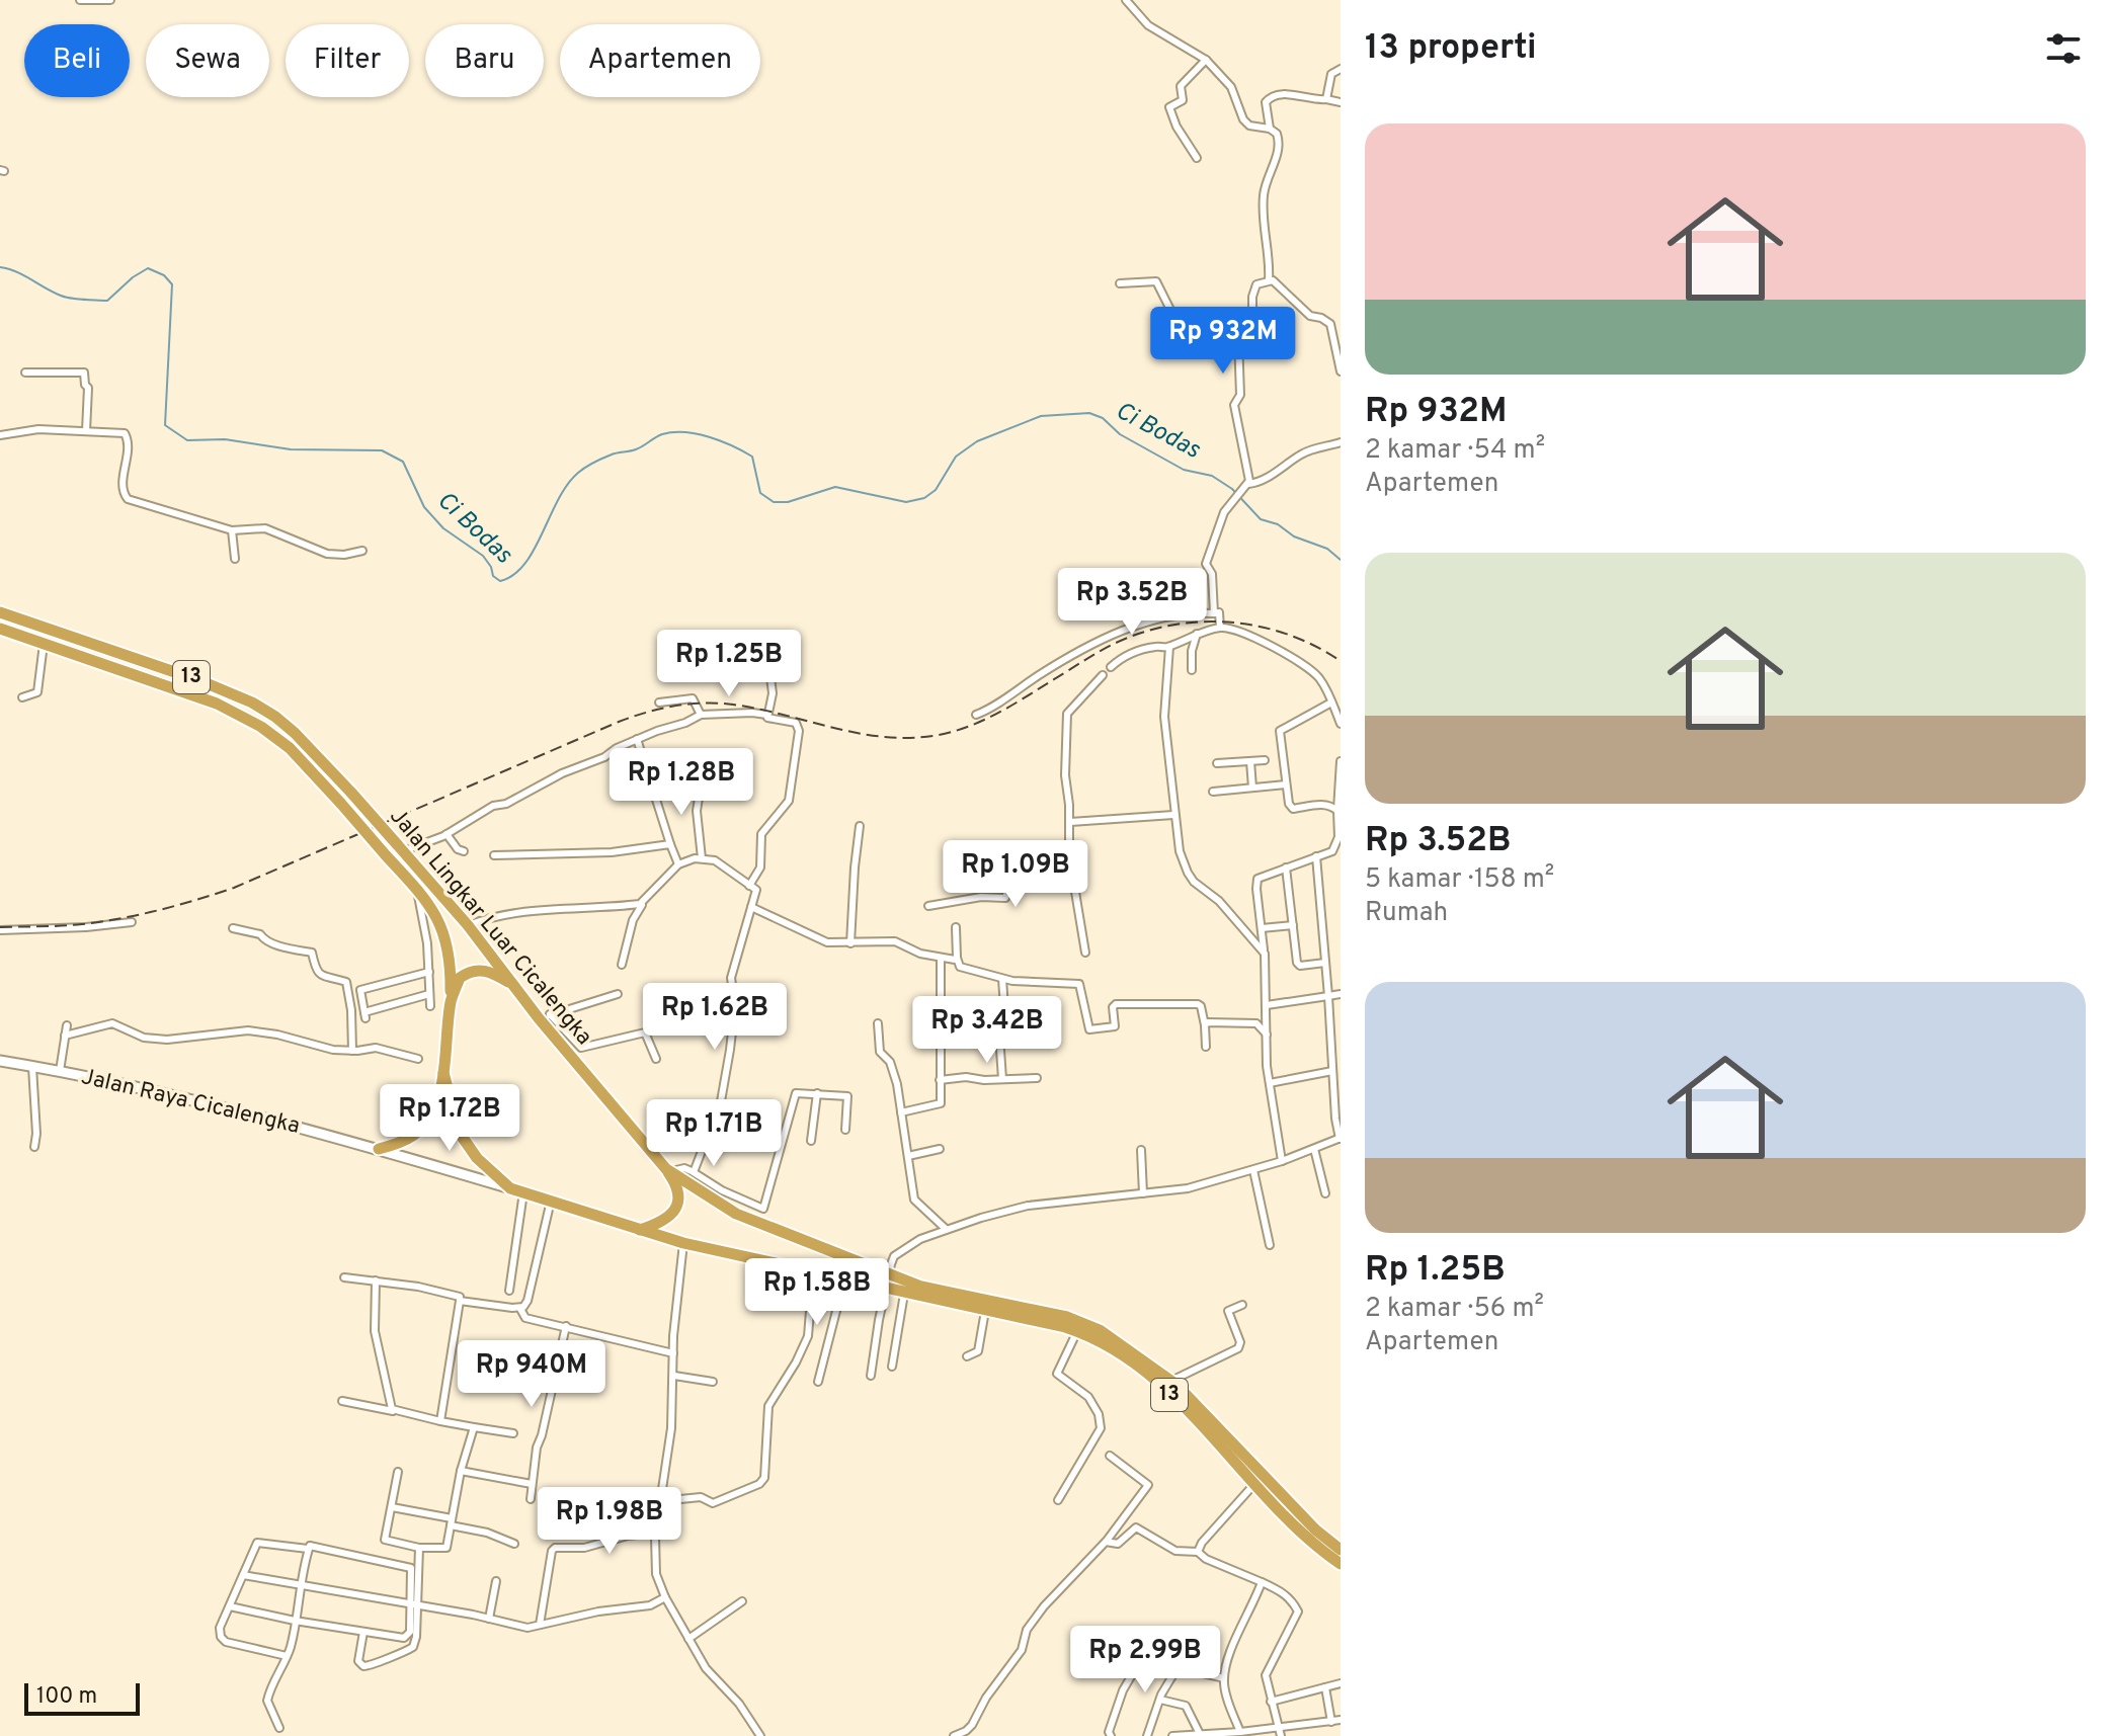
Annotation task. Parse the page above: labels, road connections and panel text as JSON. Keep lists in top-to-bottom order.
{
  "streets": {
    "highway": ["13", "Jalan Lingkar Luar Cicalengka"],
    "main road": ["Jalan Raya Cicalengka"]
  },
  "crossings": [
    ["13", "Jalan Lingkar Luar Cicalengka"],
    ["13", "Jalan Raya Cicalengka"]
  ],
  "water": ["Ci Bodas"],
  "scale_bar": "100 m",
  "page": {
    "heading": "13 properti",
    "chip": [
      "Beli",
      "Sewa",
      "Filter",
      "Baru",
      "Apartemen"
    ],
    "list": [
      {
        "name": "Rp 932M",
        "note": "2 kamar · 54 m² · Apartemen"
      },
      {
        "name": "Rp 3.52B",
        "note": "5 kamar · 158 m² · Rumah"
      },
      {
        "name": "Rp 1.25B",
        "note": "2 kamar · 56 m² · Apartemen"
      }
    ],
    "price": [
      "Rp 932M",
      "Rp 3.52B",
      "Rp 1.25B",
      "Rp 1.28B",
      "Rp 1.09B",
      "Rp 1.62B",
      "Rp 3.42B",
      "Rp 1.72B",
      "Rp 1.71B",
      "Rp 1.58B",
      "Rp 940M",
      "Rp 1.98B",
      "Rp 2.99B"
    ],
    "scale": "100 m"
  }
}
